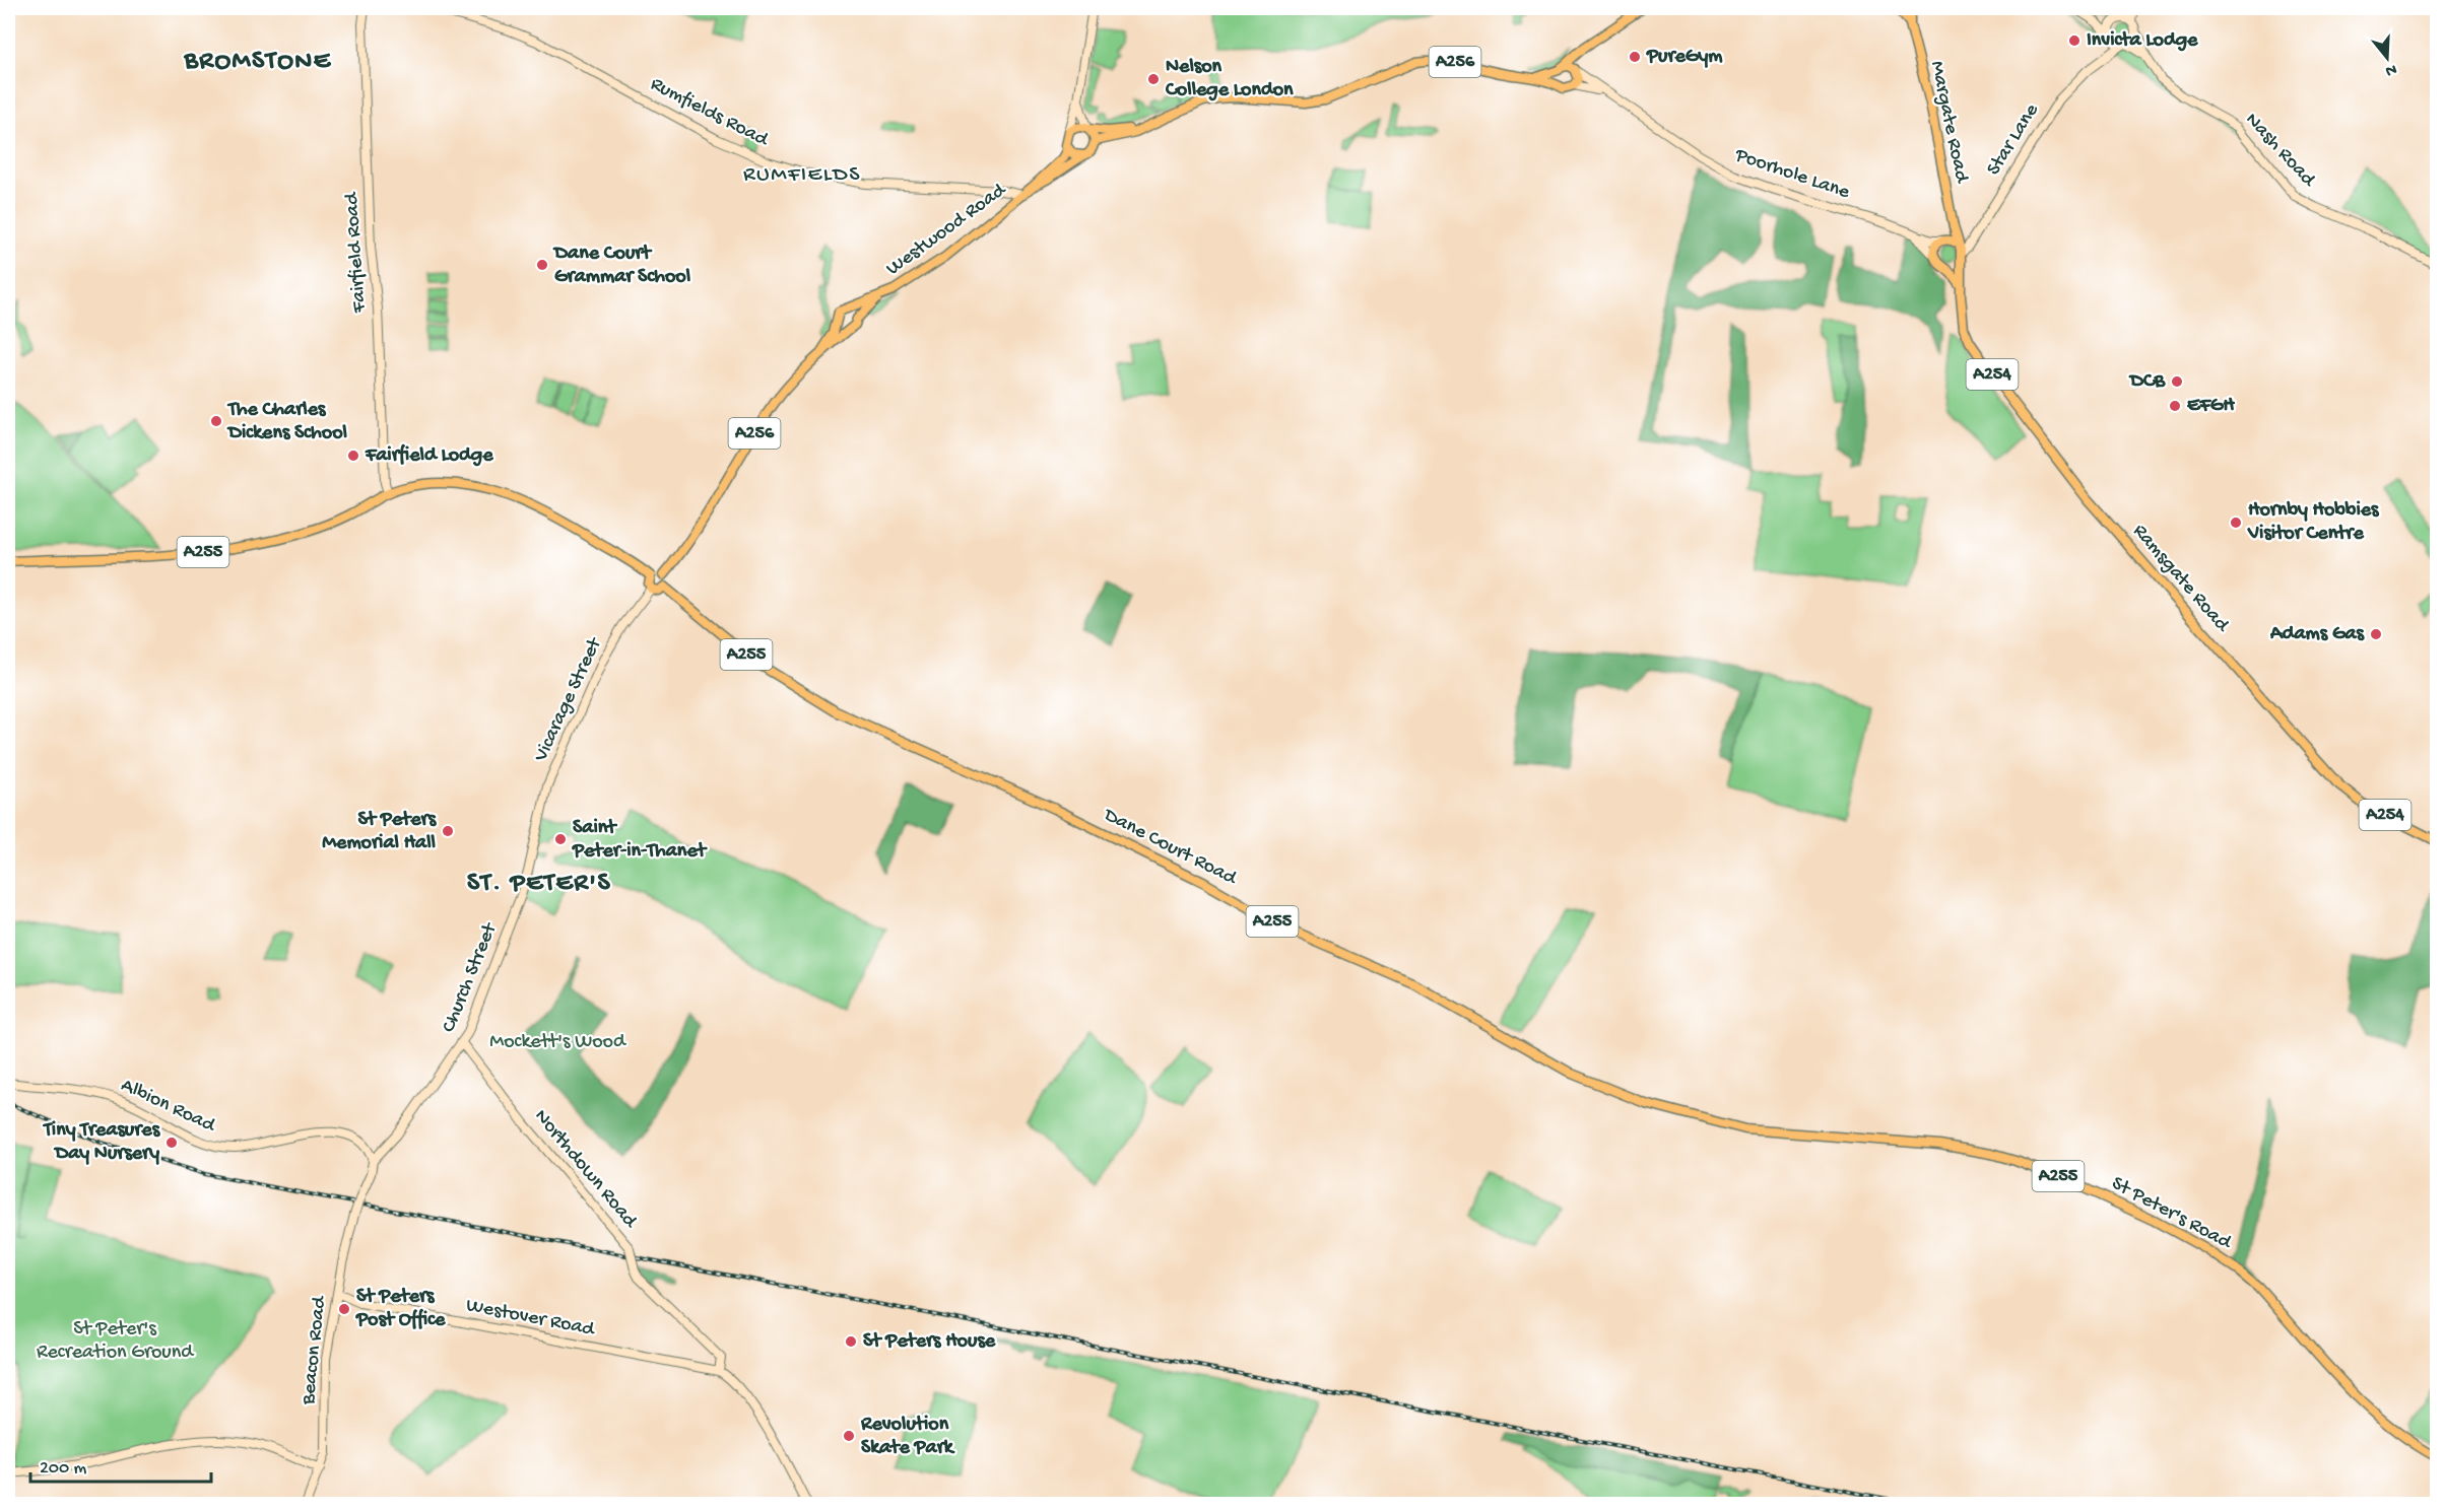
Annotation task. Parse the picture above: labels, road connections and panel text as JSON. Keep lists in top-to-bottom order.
{
  "streets": {
    "main road": [
      "A256",
      "Margate Road",
      "Westwood Road",
      "A254",
      "A255",
      "Ramsgate Road",
      "Dane Court Road",
      "St Peter's Road"
    ],
    "street": [
      "Rumfields Road",
      "Star Lane",
      "Nash Road",
      "Poorhole Lane",
      "Fairfield Road",
      "Vicarage Street",
      "Church Street",
      "Albion Road",
      "Northdown Road",
      "Westover Road",
      "Beacon Road"
    ]
  },
  "crossings": [
    ["A256", "Poorhole Lane"],
    ["A256", "Westwood Road"],
    ["A256", "A255"],
    ["A256", "Vicarage Street"],
    ["A256", "Dane Court Road"],
    ["Rumfields Road", "Westwood Road"],
    ["Margate Road", "Star Lane"],
    ["Margate Road", "Poorhole Lane"],
    ["Margate Road", "Ramsgate Road"],
    ["Star Lane", "Nash Road"],
    ["Star Lane", "Poorhole Lane"],
    ["Star Lane", "Ramsgate Road"],
    ["Poorhole Lane", "Ramsgate Road"],
    ["Fairfield Road", "A255"],
    ["A255", "Vicarage Street"],
    ["A255", "Dane Court Road"],
    ["Vicarage Street", "Dane Court Road"],
    ["Vicarage Street", "Church Street"],
    ["Dane Court Road", "St Peter's Road"],
    ["Church Street", "Northdown Road"],
    ["Church Street", "Beacon Road"],
    ["Northdown Road", "Westover Road"],
    ["Westover Road", "Beacon Road"]
  ],
  "districts": ["BROMSTONE", "RUMFIELDS", "ST. PETER'S"],
  "parks": ["Mockett's Wood", "St Peter's Recreation Ground"],
  "places": [
    "Invicta Lodge",
    "PureGym",
    "Nelson College London",
    "Dane Court Grammar School",
    "DCB",
    "EFGH",
    "The Charles Dickens School",
    "Fairfield Lodge",
    "Hornby Hobbies Visitor Centre",
    "Adams Gas",
    "St Peters Memorial Hall",
    "Saint Peter-in-Thanet",
    "Tiny Treasures Day Nursery",
    "St Peters Post Office",
    "St Peters House",
    "Revolution Skate Park"
  ],
  "scale_bar": "200 m",
  "north": "bottom"
}
